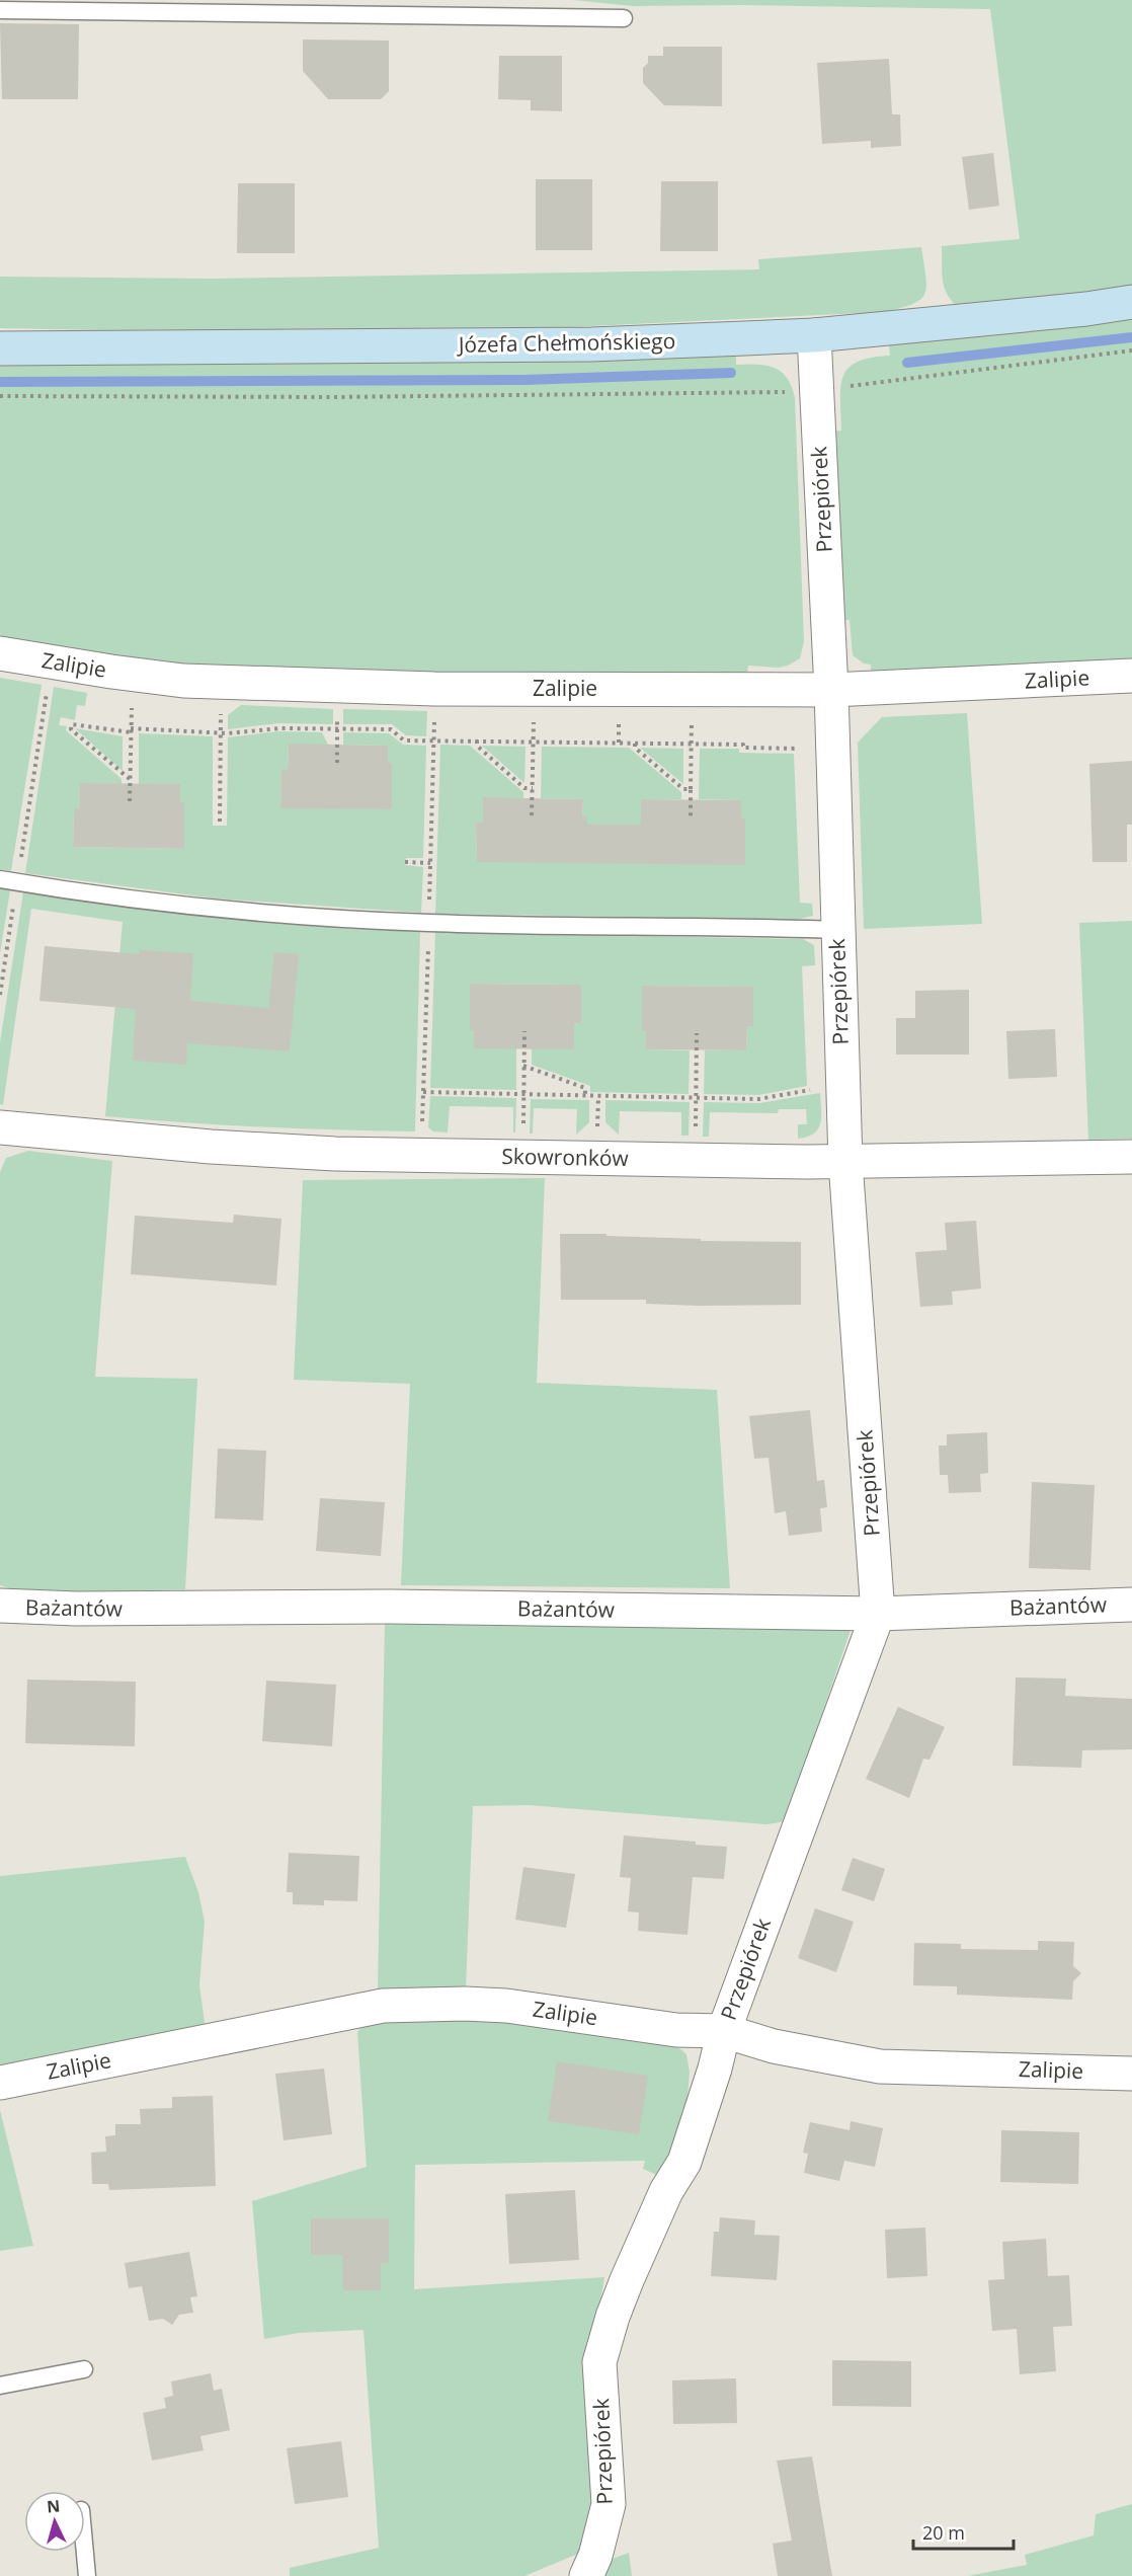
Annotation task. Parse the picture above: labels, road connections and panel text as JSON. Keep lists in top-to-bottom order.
{
  "streets": {
    "street": [
      "Józefa Chełmońskiego",
      "Przepiórek",
      "Zalipie",
      "Skowronków",
      "Bażantów"
    ]
  },
  "crossings": [
    ["Józefa Chełmońskiego", "Przepiórek"],
    ["Przepiórek", "Zalipie"],
    ["Przepiórek", "Skowronków"],
    ["Przepiórek", "Bażantów"]
  ],
  "scale_bar": "20 m",
  "north": "top"
}
